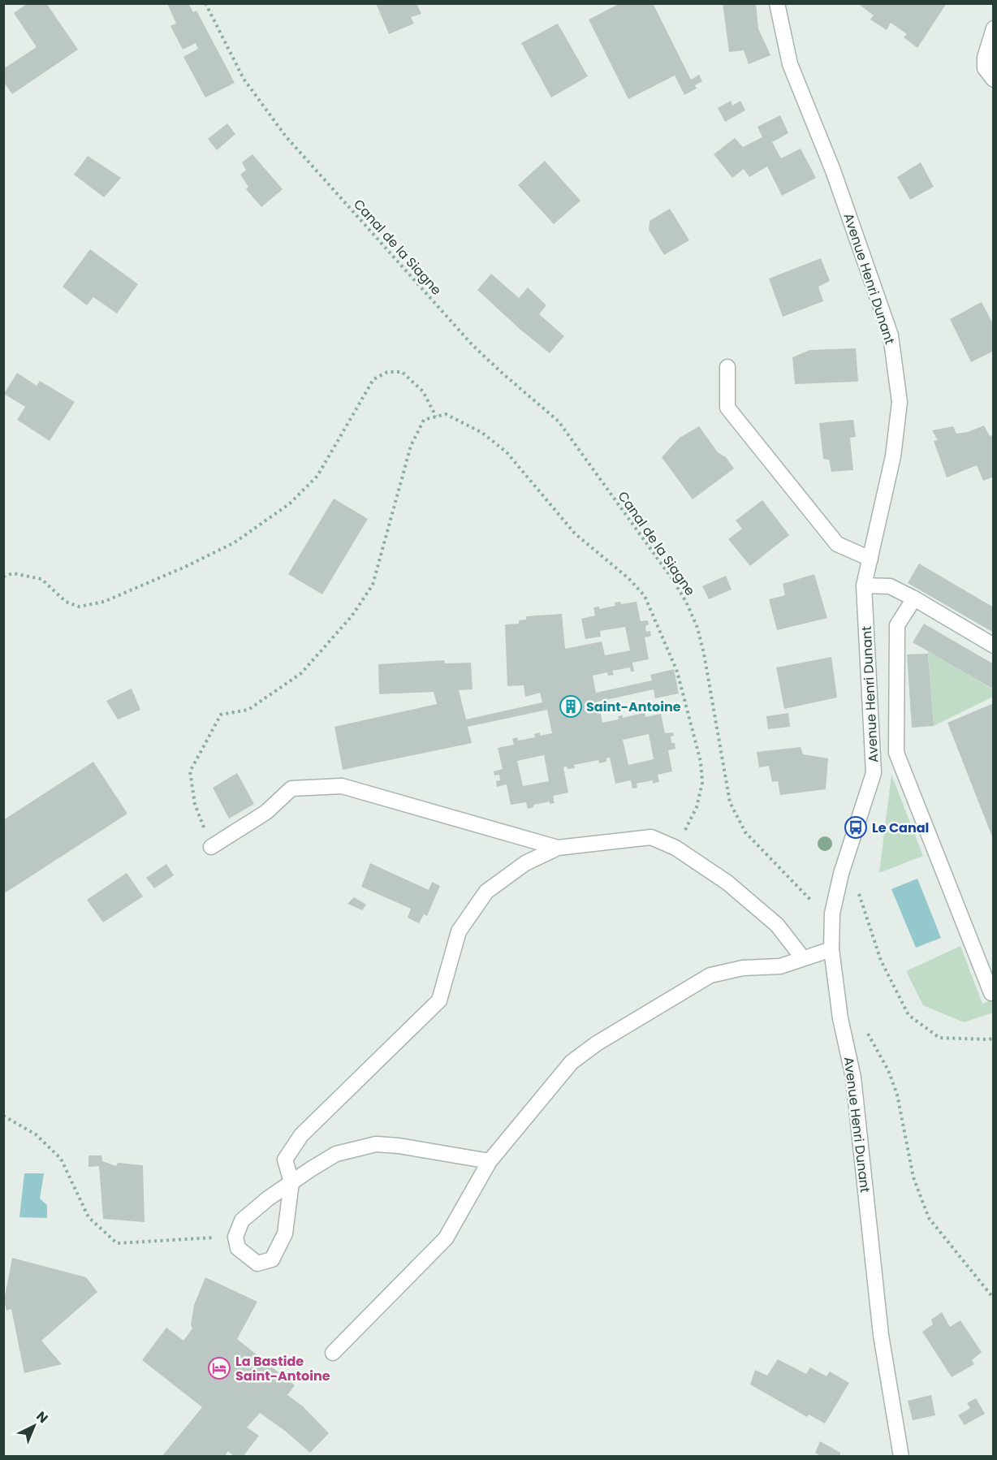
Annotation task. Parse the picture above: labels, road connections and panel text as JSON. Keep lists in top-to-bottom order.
{
  "streets": {
    "street": ["Avenue Henri Dunant"],
    "path": ["Canal de la Siagne"]
  },
  "crossings": [
    ["Canal de la Siagne", "Avenue Henri Dunant"]
  ],
  "places": {
    "building": ["Saint-Antoine"],
    "bus stop": ["Le Canal"],
    "hotel": ["La Bastide Saint-Antoine"]
  },
  "north": "top right"
}
